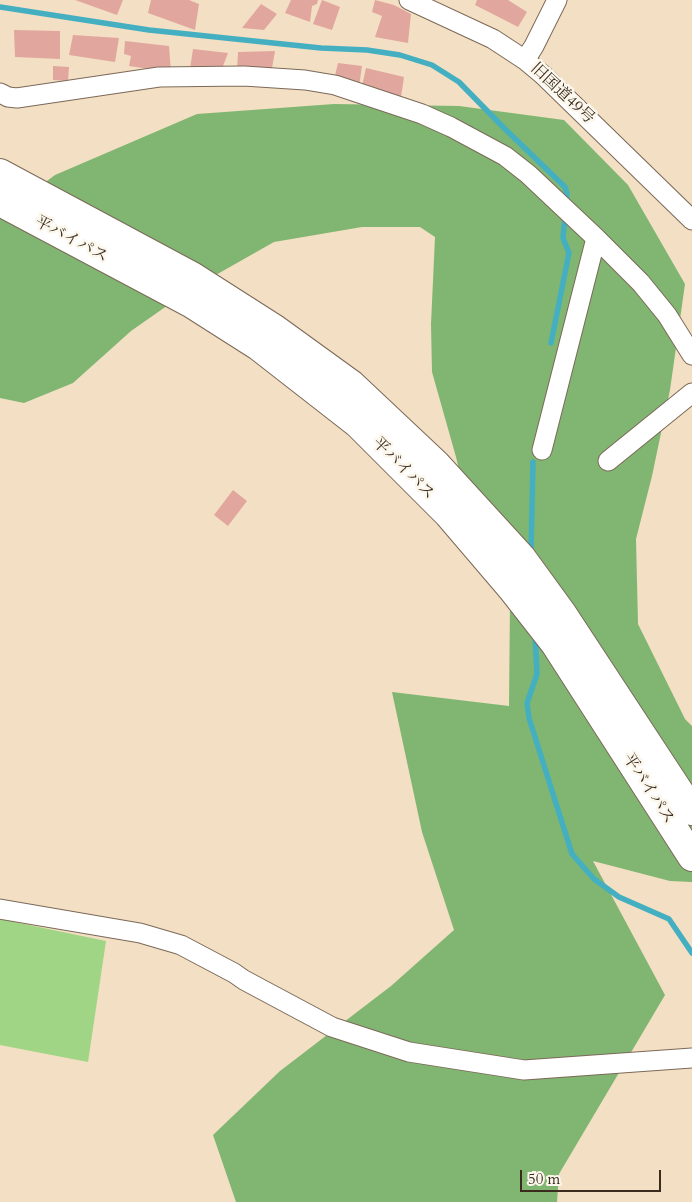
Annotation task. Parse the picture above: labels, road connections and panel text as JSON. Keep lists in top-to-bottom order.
{
  "streets": {
    "highway": ["平バイパス"],
    "street": ["旧国道49号"]
  },
  "scale_bar": "50 m"
}
